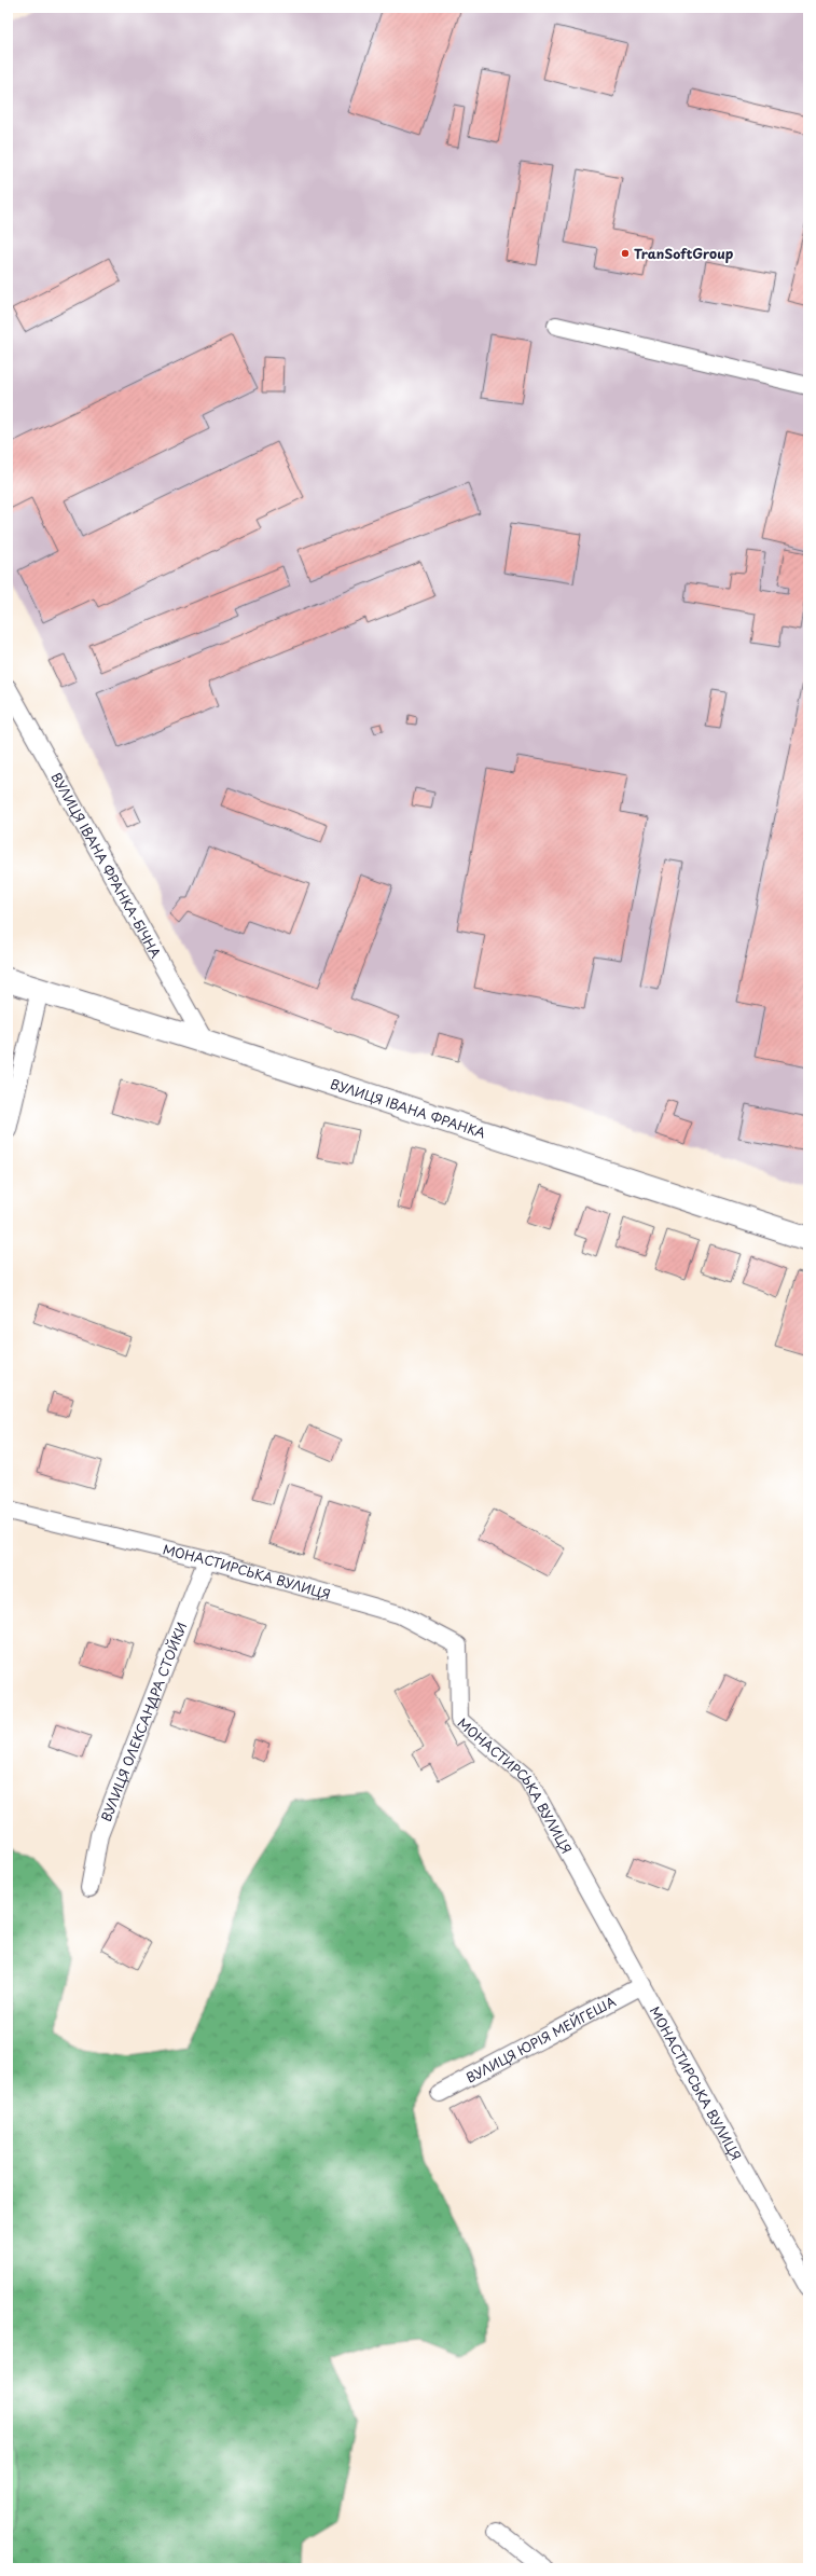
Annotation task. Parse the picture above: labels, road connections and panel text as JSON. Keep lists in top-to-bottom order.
{
  "streets": {
    "street": [
      "ВУЛИЦЯ ІВАНА ФРАНКА-БІЧНА",
      "ВУЛИЦЯ ІВАНА ФРАНКА",
      "МОНАСТИРСЬКА ВУЛИЦЯ",
      "ВУЛИЦЯ ОЛЕКСАНДРА СТОЙКИ",
      "ВУЛИЦЯ ЮРІЯ МЕЙГЕША"
    ]
  },
  "crossings": [
    ["ВУЛИЦЯ ІВАНА ФРАНКА-БІЧНА", "ВУЛИЦЯ ІВАНА ФРАНКА"],
    ["МОНАСТИРСЬКА ВУЛИЦЯ", "ВУЛИЦЯ ОЛЕКСАНДРА СТОЙКИ"],
    ["МОНАСТИРСЬКА ВУЛИЦЯ", "ВУЛИЦЯ ЮРІЯ МЕЙГЕША"]
  ],
  "places": ["TranSoftGroup"]
}
